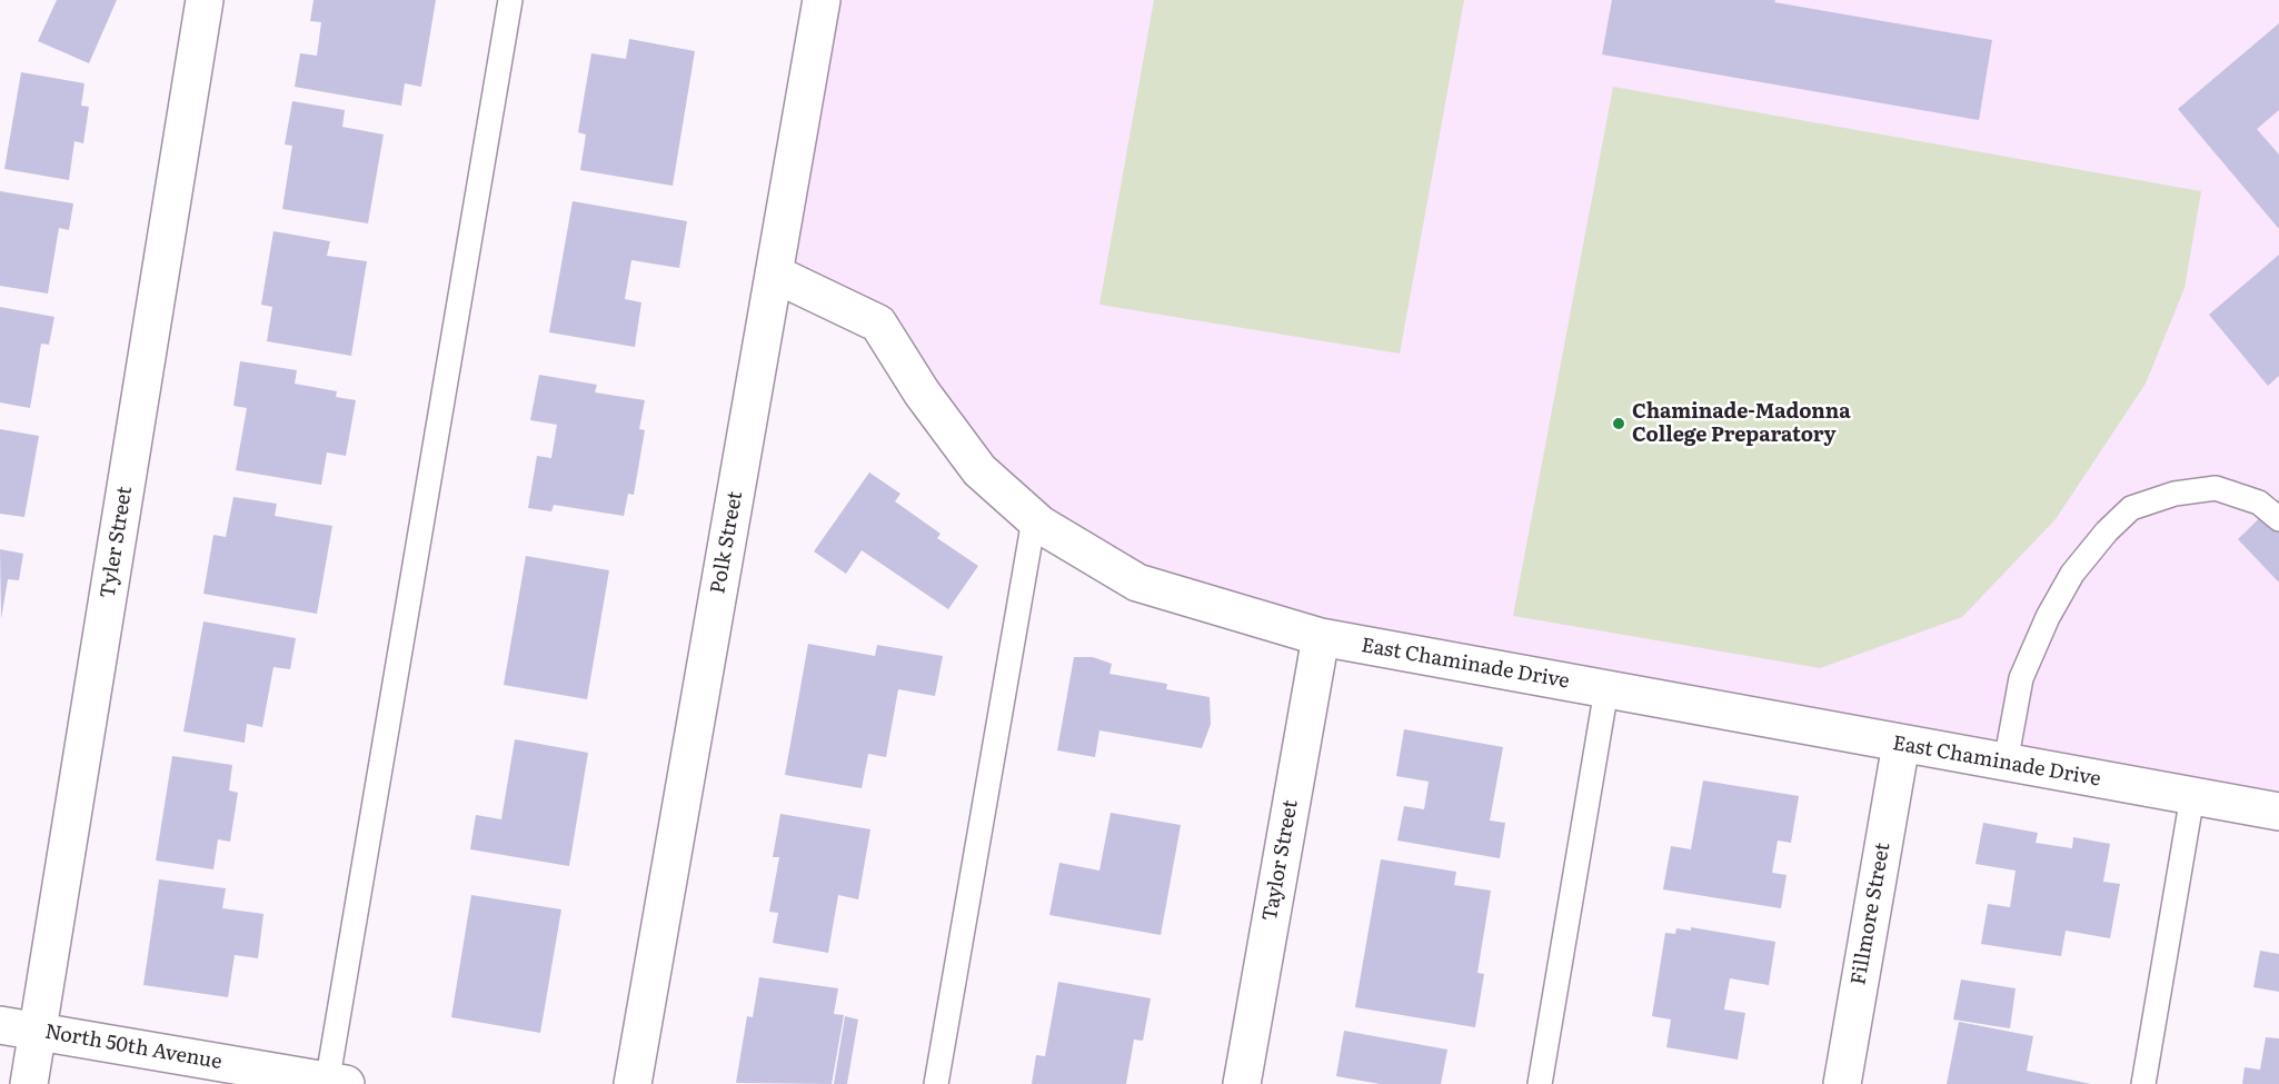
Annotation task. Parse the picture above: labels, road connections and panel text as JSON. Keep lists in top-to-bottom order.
{
  "streets": {
    "street": [
      "Tyler Street",
      "Polk Street",
      "East Chaminade Drive",
      "Taylor Street",
      "Fillmore Street",
      "North 50th Avenue"
    ]
  },
  "crossings": [
    ["Tyler Street", "North 50th Avenue"],
    ["Polk Street", "East Chaminade Drive"],
    ["East Chaminade Drive", "Taylor Street"],
    ["East Chaminade Drive", "Fillmore Street"]
  ],
  "places": ["Chaminade-Madonna College Preparatory"]
}
